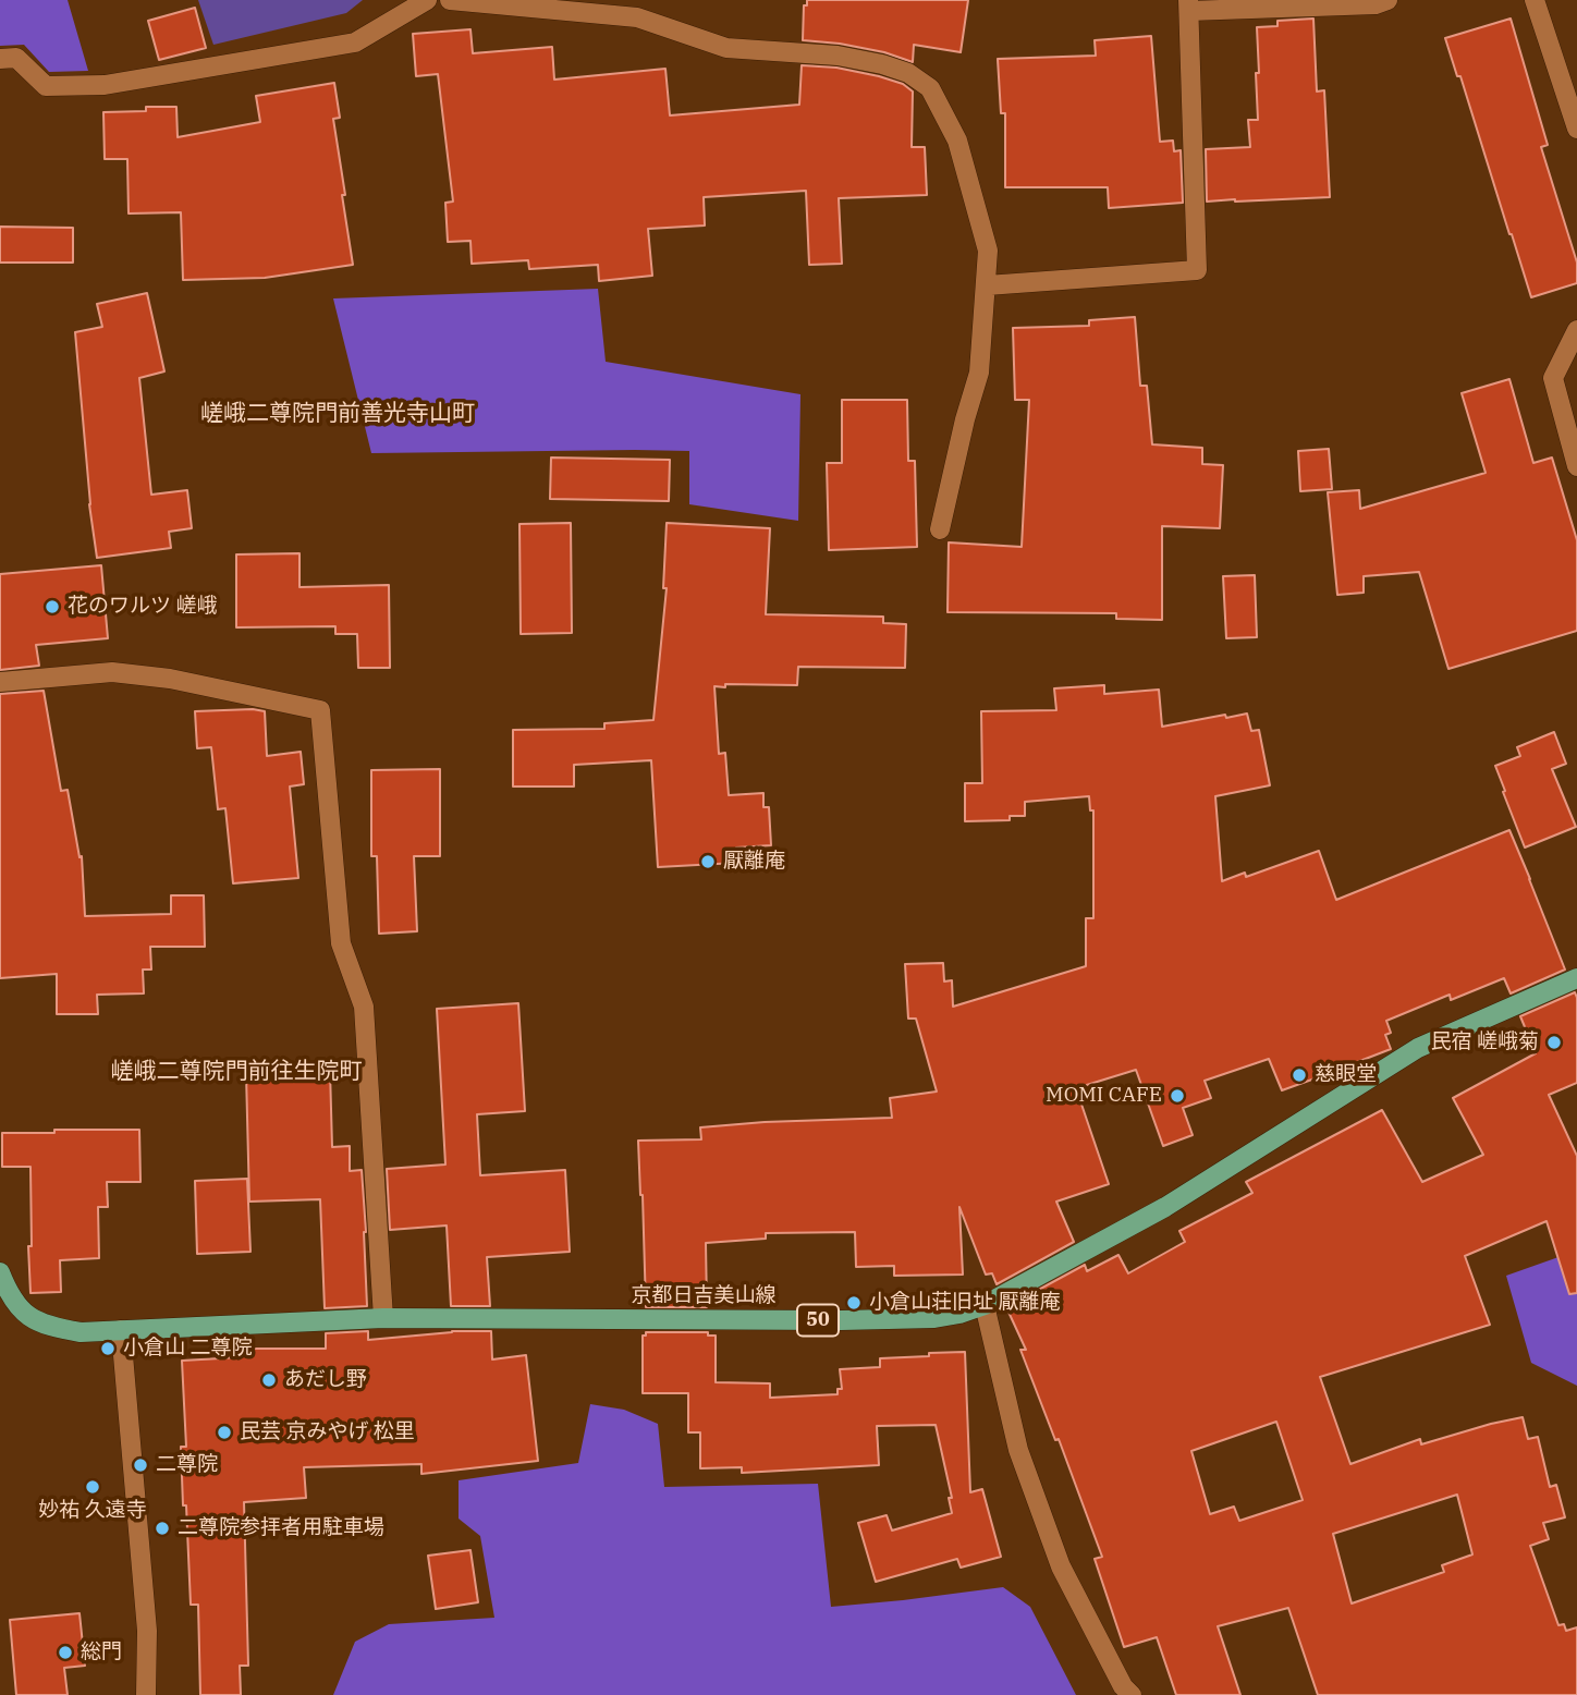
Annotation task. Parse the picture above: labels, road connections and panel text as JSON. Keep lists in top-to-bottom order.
{
  "streets": {
    "main road": ["京都日吉美山線", "50"]
  },
  "districts": ["嵯峨二尊院門前善光寺山町", "嵯峨二尊院門前往生院町"],
  "places": [
    "花のワルツ 嵯峨",
    "厭離庵",
    "民宿 嵯峨菊",
    "慈眼堂",
    "MOMI CAFE",
    "小倉山荘旧址 厭離庵",
    "小倉山 二尊院",
    "あだし野",
    "民芸 京みやげ 松里",
    "二尊院",
    "妙祐 久遠寺",
    "二尊院参拝者用駐車場",
    "総門"
  ]
}
